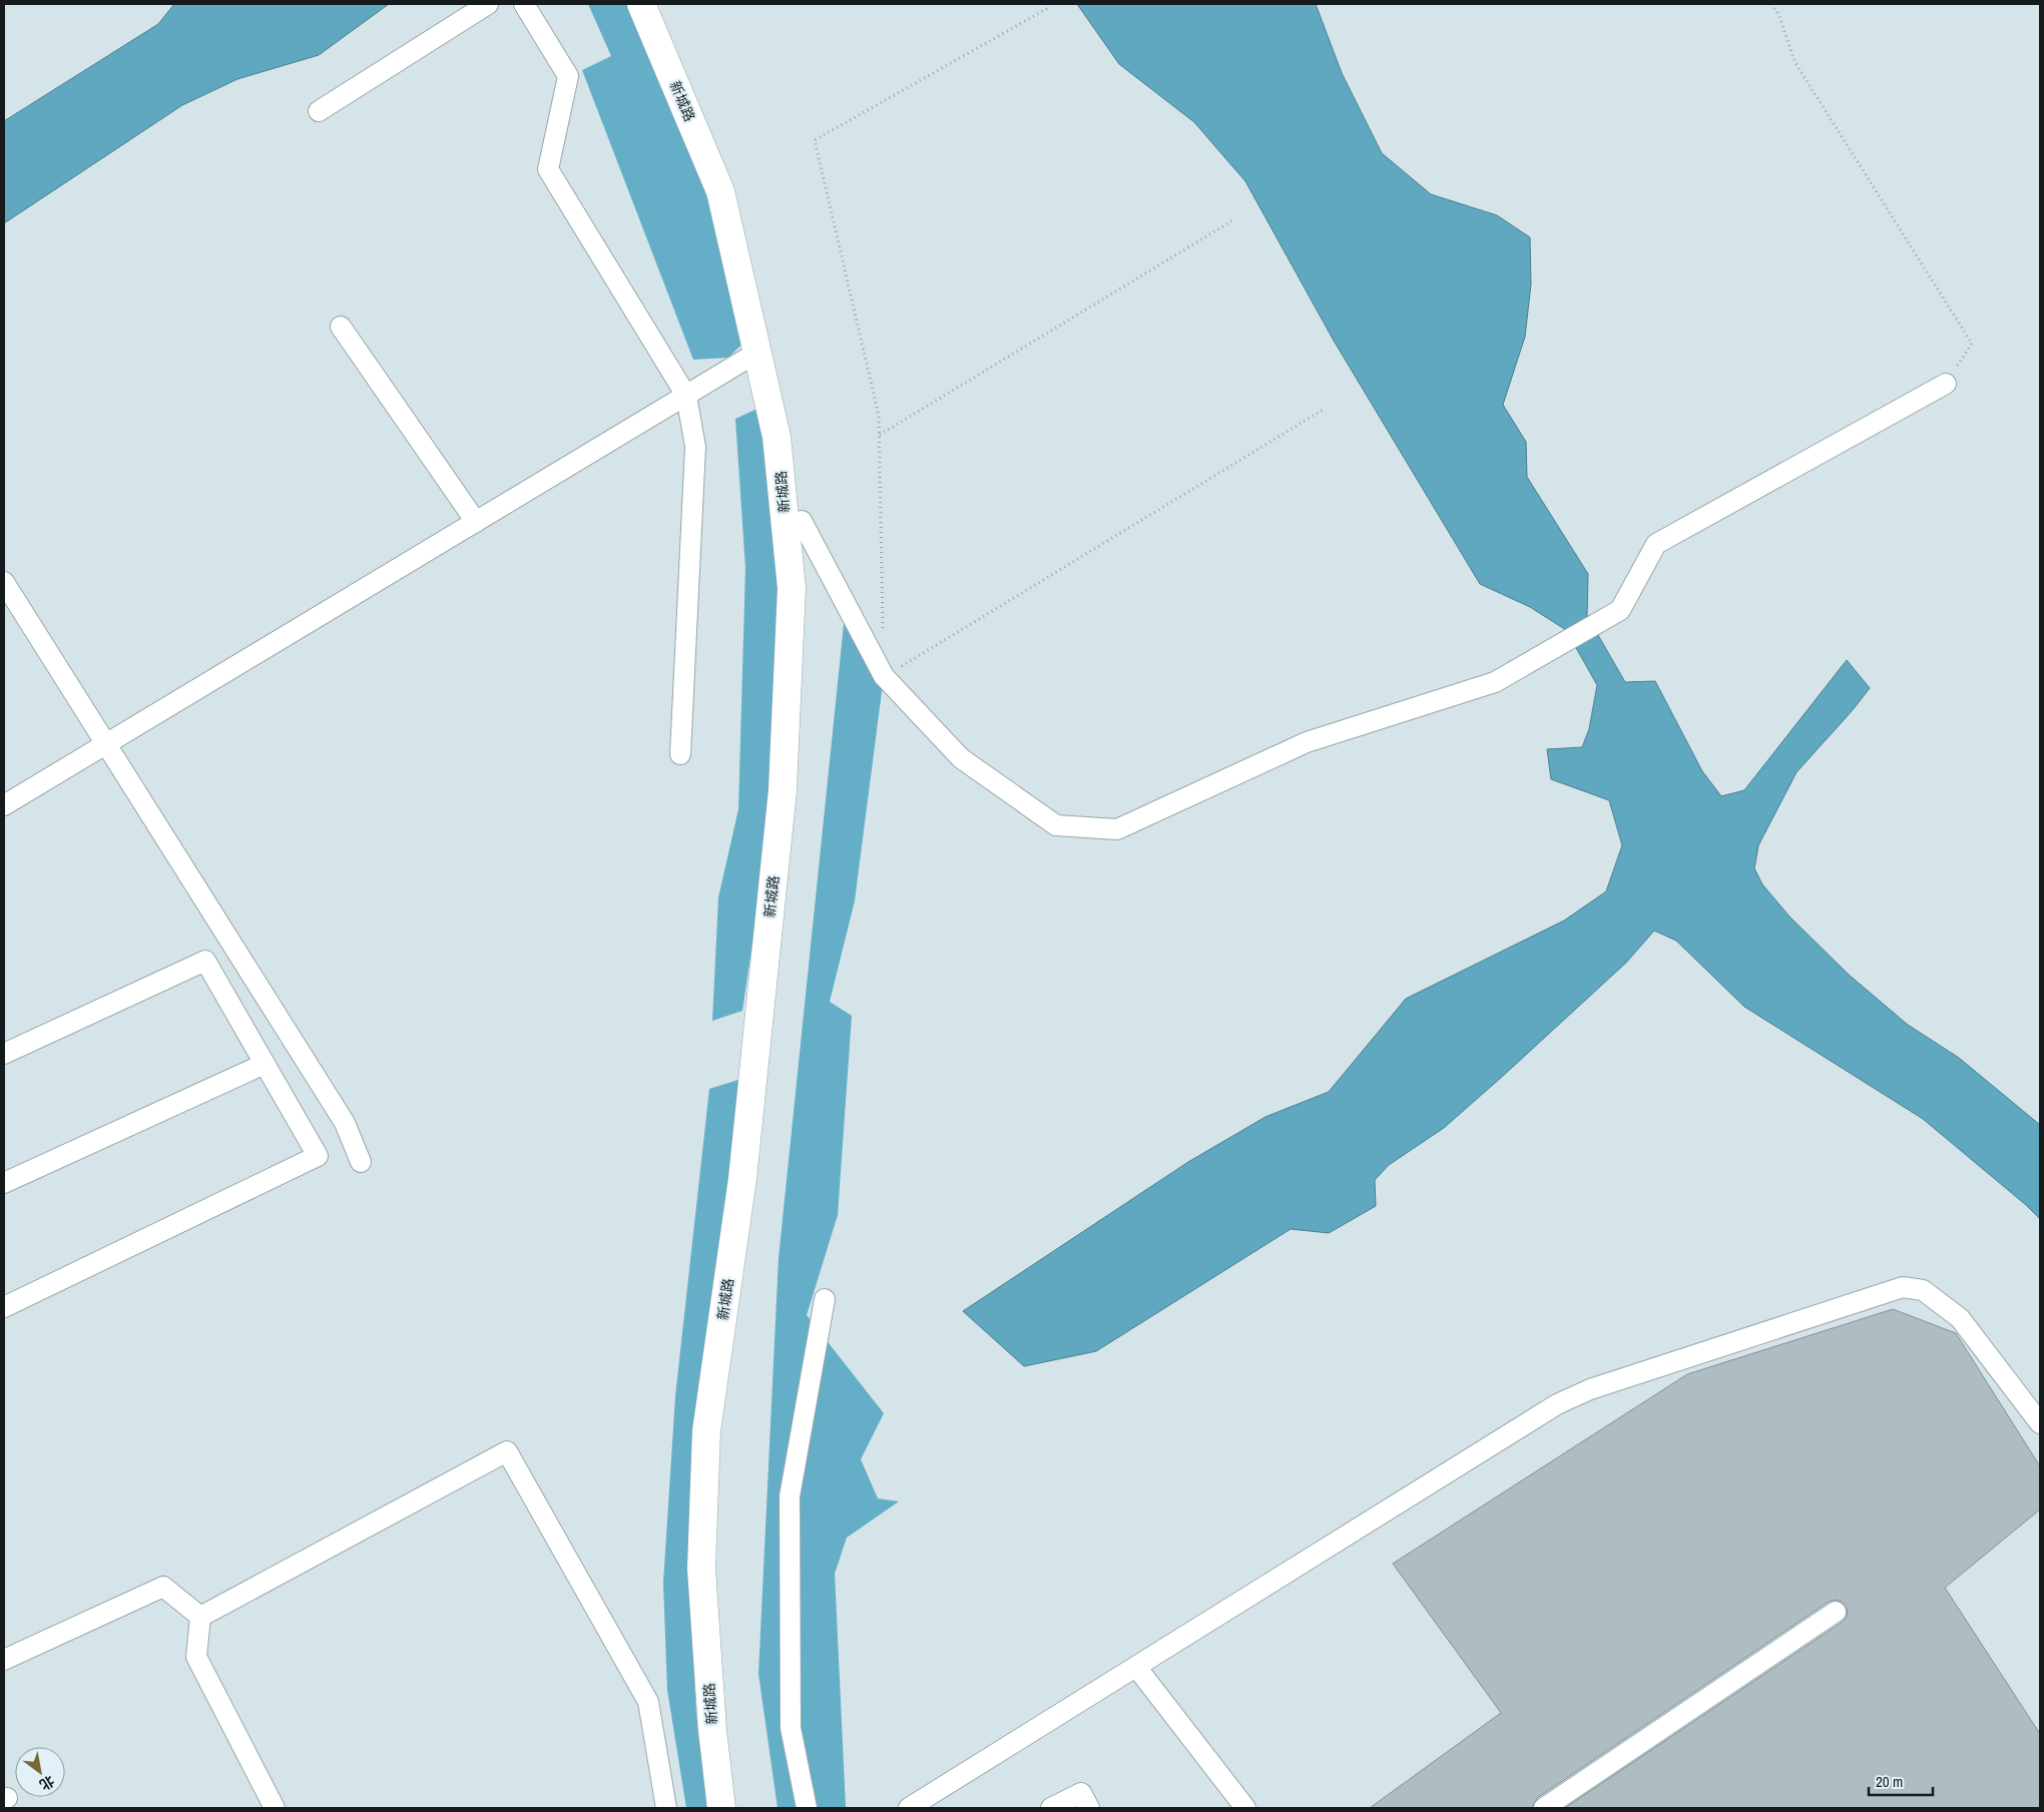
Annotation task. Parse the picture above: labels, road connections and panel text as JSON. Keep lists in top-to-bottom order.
{
  "streets": {
    "main road": ["新城路"]
  },
  "scale_bar": "20 m",
  "north": "bottom right"
}
